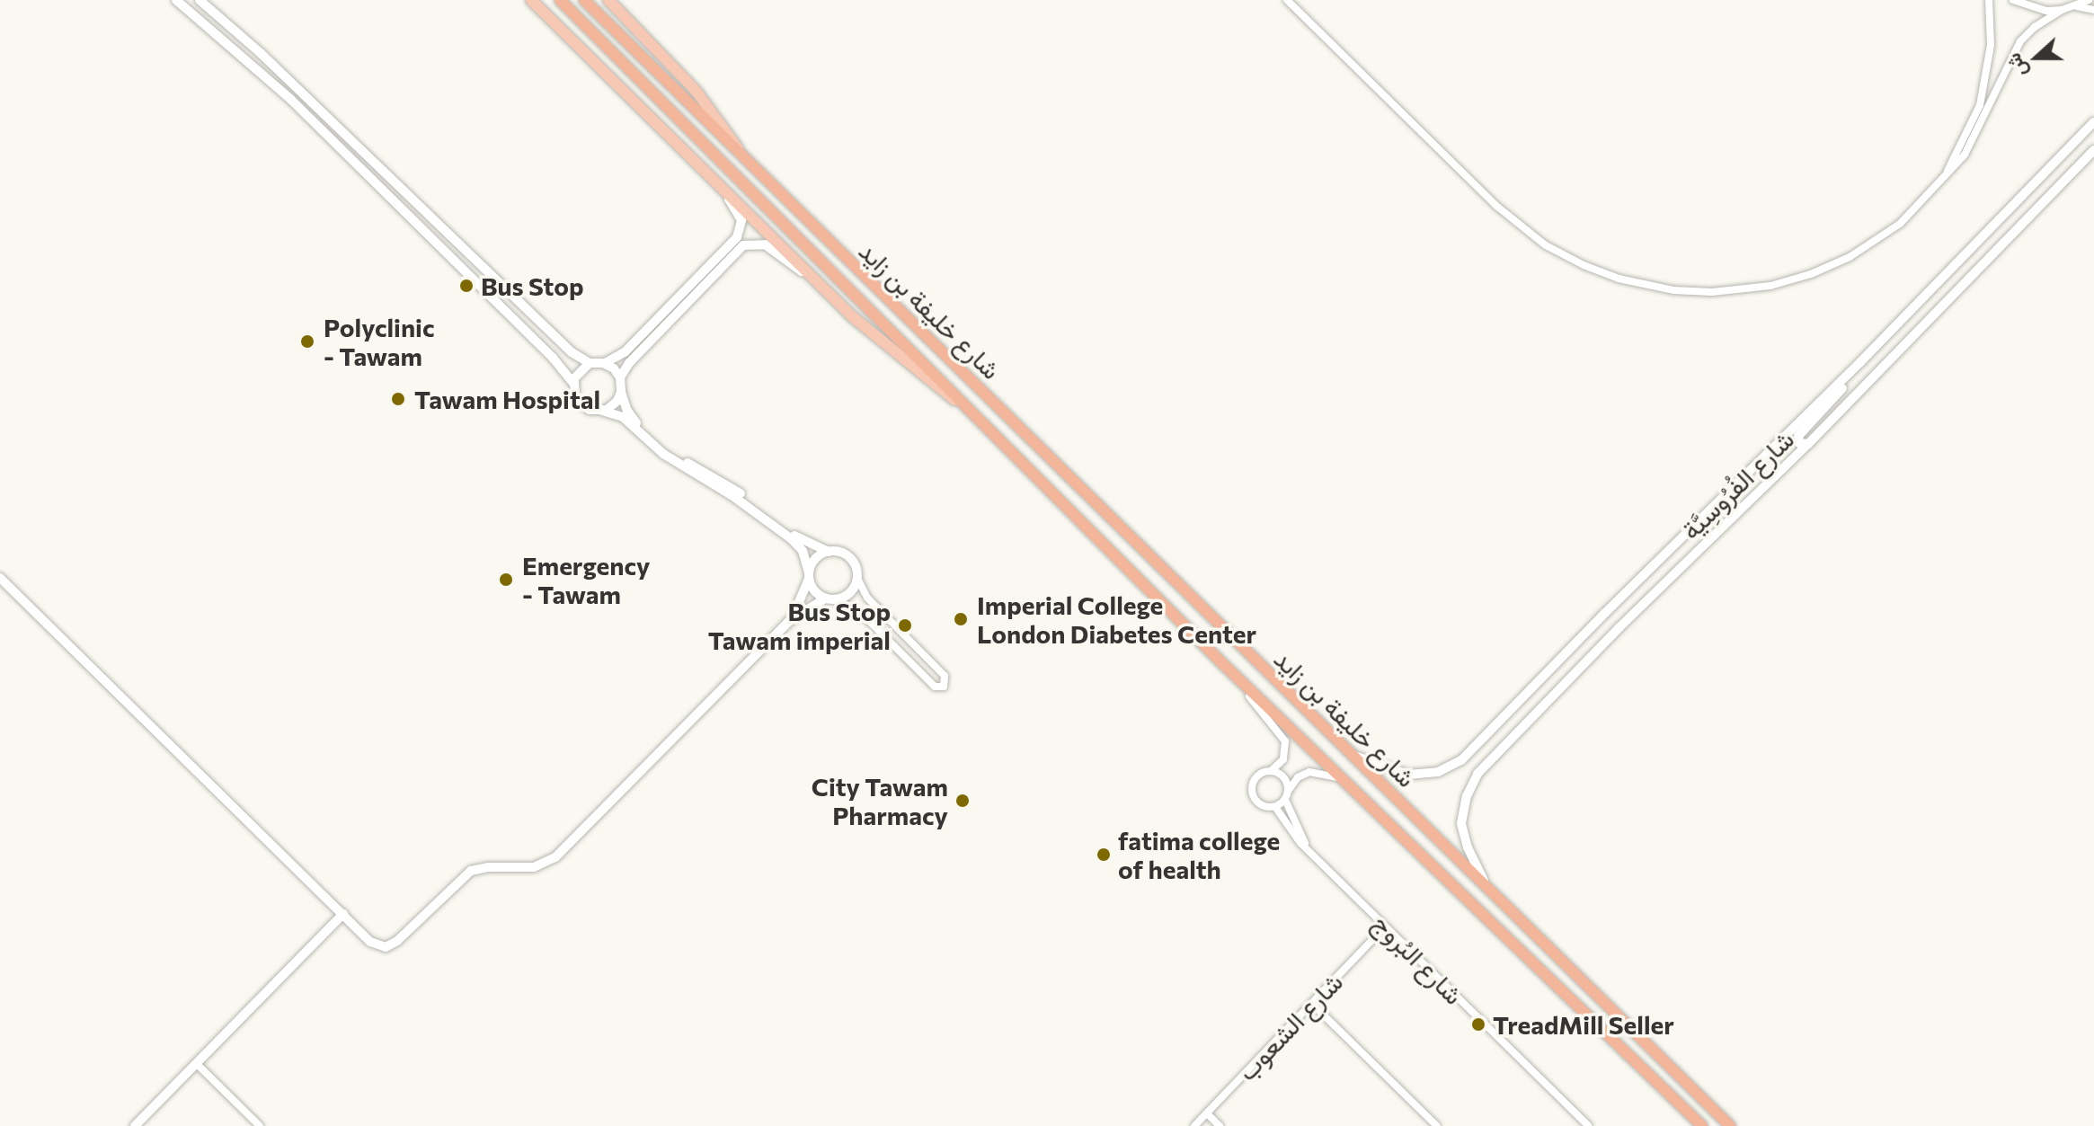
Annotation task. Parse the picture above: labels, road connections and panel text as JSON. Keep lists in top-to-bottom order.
{
  "streets": {
    "highway": ["شارع خليفة بن زايد"],
    "street": ["شارع الفُرُوسِيَّة", "شارع البُروج", "شارع الشعوب"]
  },
  "crossings": [
    ["شارع خليفة بن زايد", "شارع الفُرُوسِيَّة"],
    ["شارع البُروج", "شارع الشعوب"]
  ],
  "places": [
    "Bus Stop",
    "Polyclinic - Tawam",
    "Tawam Hospital",
    "Emergency - Tawam",
    "Imperial College London Diabetes Center",
    "Bus Stop Tawam imperial",
    "City Tawam Pharmacy",
    "fatima college of health",
    "TreadMill Seller"
  ],
  "north": "left"
}
